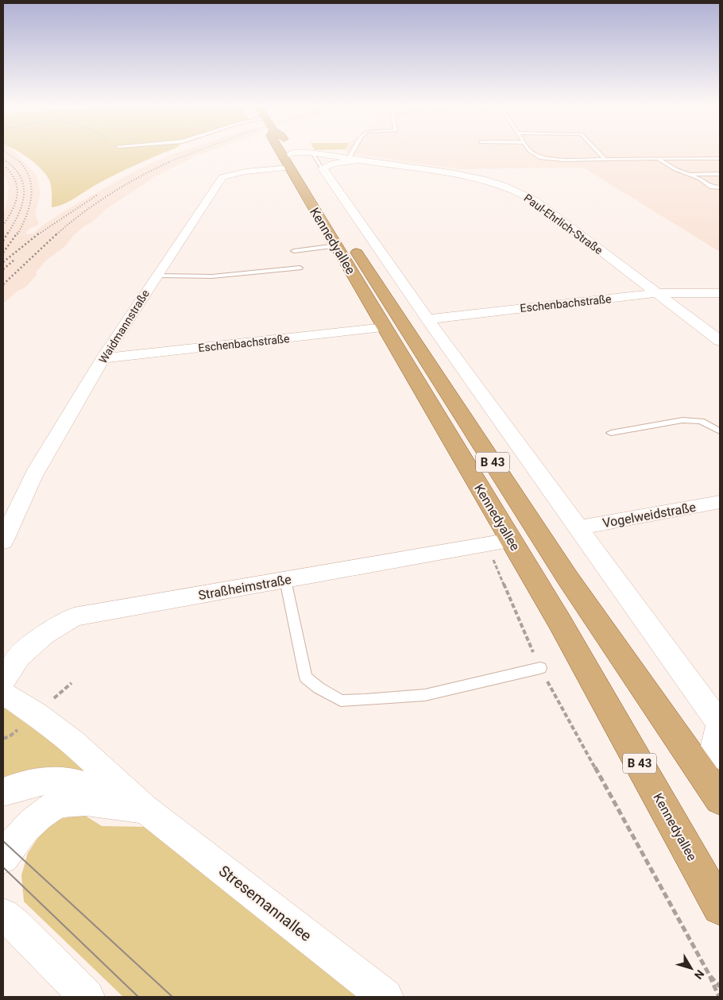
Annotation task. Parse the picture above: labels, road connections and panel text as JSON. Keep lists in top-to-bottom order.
{
  "streets": {
    "main road": ["Kennedyallee", "B 43"],
    "street": [
      "Paul-Ehrlich-Straße",
      "Eschenbachstraße",
      "Waidmannstraße",
      "Vogelweidstraße",
      "Straßheimstraße",
      "Stresemannallee"
    ]
  },
  "crossings": [
    ["Paul-Ehrlich-Straße", "Kennedyallee"],
    ["Paul-Ehrlich-Straße", "Eschenbachstraße"],
    ["Paul-Ehrlich-Straße", "Waidmannstraße"],
    ["Kennedyallee", "Eschenbachstraße"],
    ["Kennedyallee", "Waidmannstraße"],
    ["Kennedyallee", "Straßheimstraße"],
    ["Eschenbachstraße", "Waidmannstraße"]
  ],
  "north": "bottom right"
}
